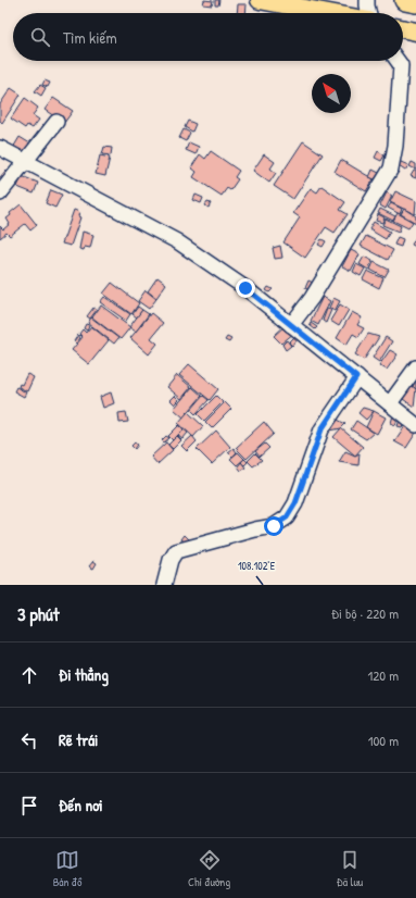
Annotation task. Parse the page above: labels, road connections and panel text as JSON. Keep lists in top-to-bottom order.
{
  "north": "top left",
  "page": {
    "search": "Tìm kiếm",
    "heading": ["3 phút", "Đi bộ · 220 m"],
    "list": [
      ["Đi thẳng", "120 m"],
      ["Rẽ trái", "100 m"],
      "Đến nơi"
    ],
    "nav": ["Bản đồ", "Chỉ đường", "Đã lưu"]
  },
  "coordinates": ["108.102°E"]
}
